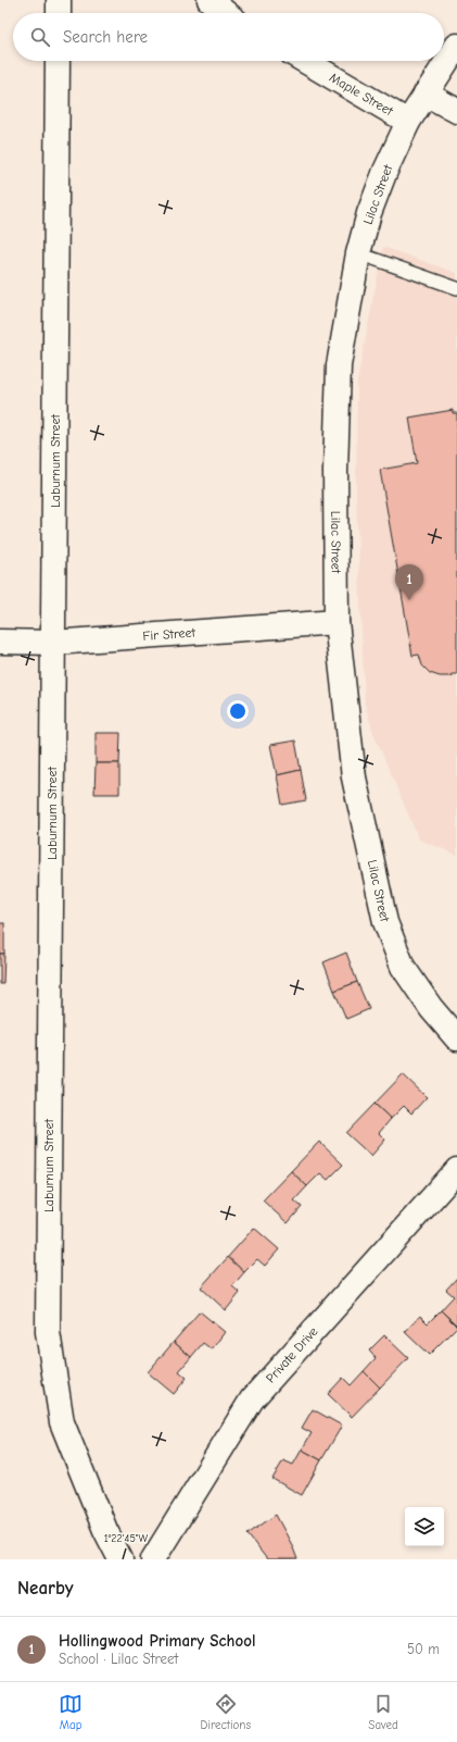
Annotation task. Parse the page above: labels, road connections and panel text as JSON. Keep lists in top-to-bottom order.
{
  "streets": {
    "street": [
      "Maple Street",
      "Lilac Street",
      "Laburnum Street",
      "Fir Street",
      "Private Drive"
    ]
  },
  "crossings": [
    ["Maple Street", "Lilac Street"],
    ["Lilac Street", "Fir Street"],
    ["Laburnum Street", "Fir Street"]
  ],
  "page": {
    "search": "Search here",
    "pins": "1",
    "heading": "Nearby",
    "list": [
      {
        "mark": "1",
        "name": "Hollingwood Primary School",
        "note": "School · Lilac Street",
        "value": "50 m"
      }
    ],
    "nav": ["Map", "Directions", "Saved"]
  },
  "coordinates": ["1°22'45\"W"]
}
